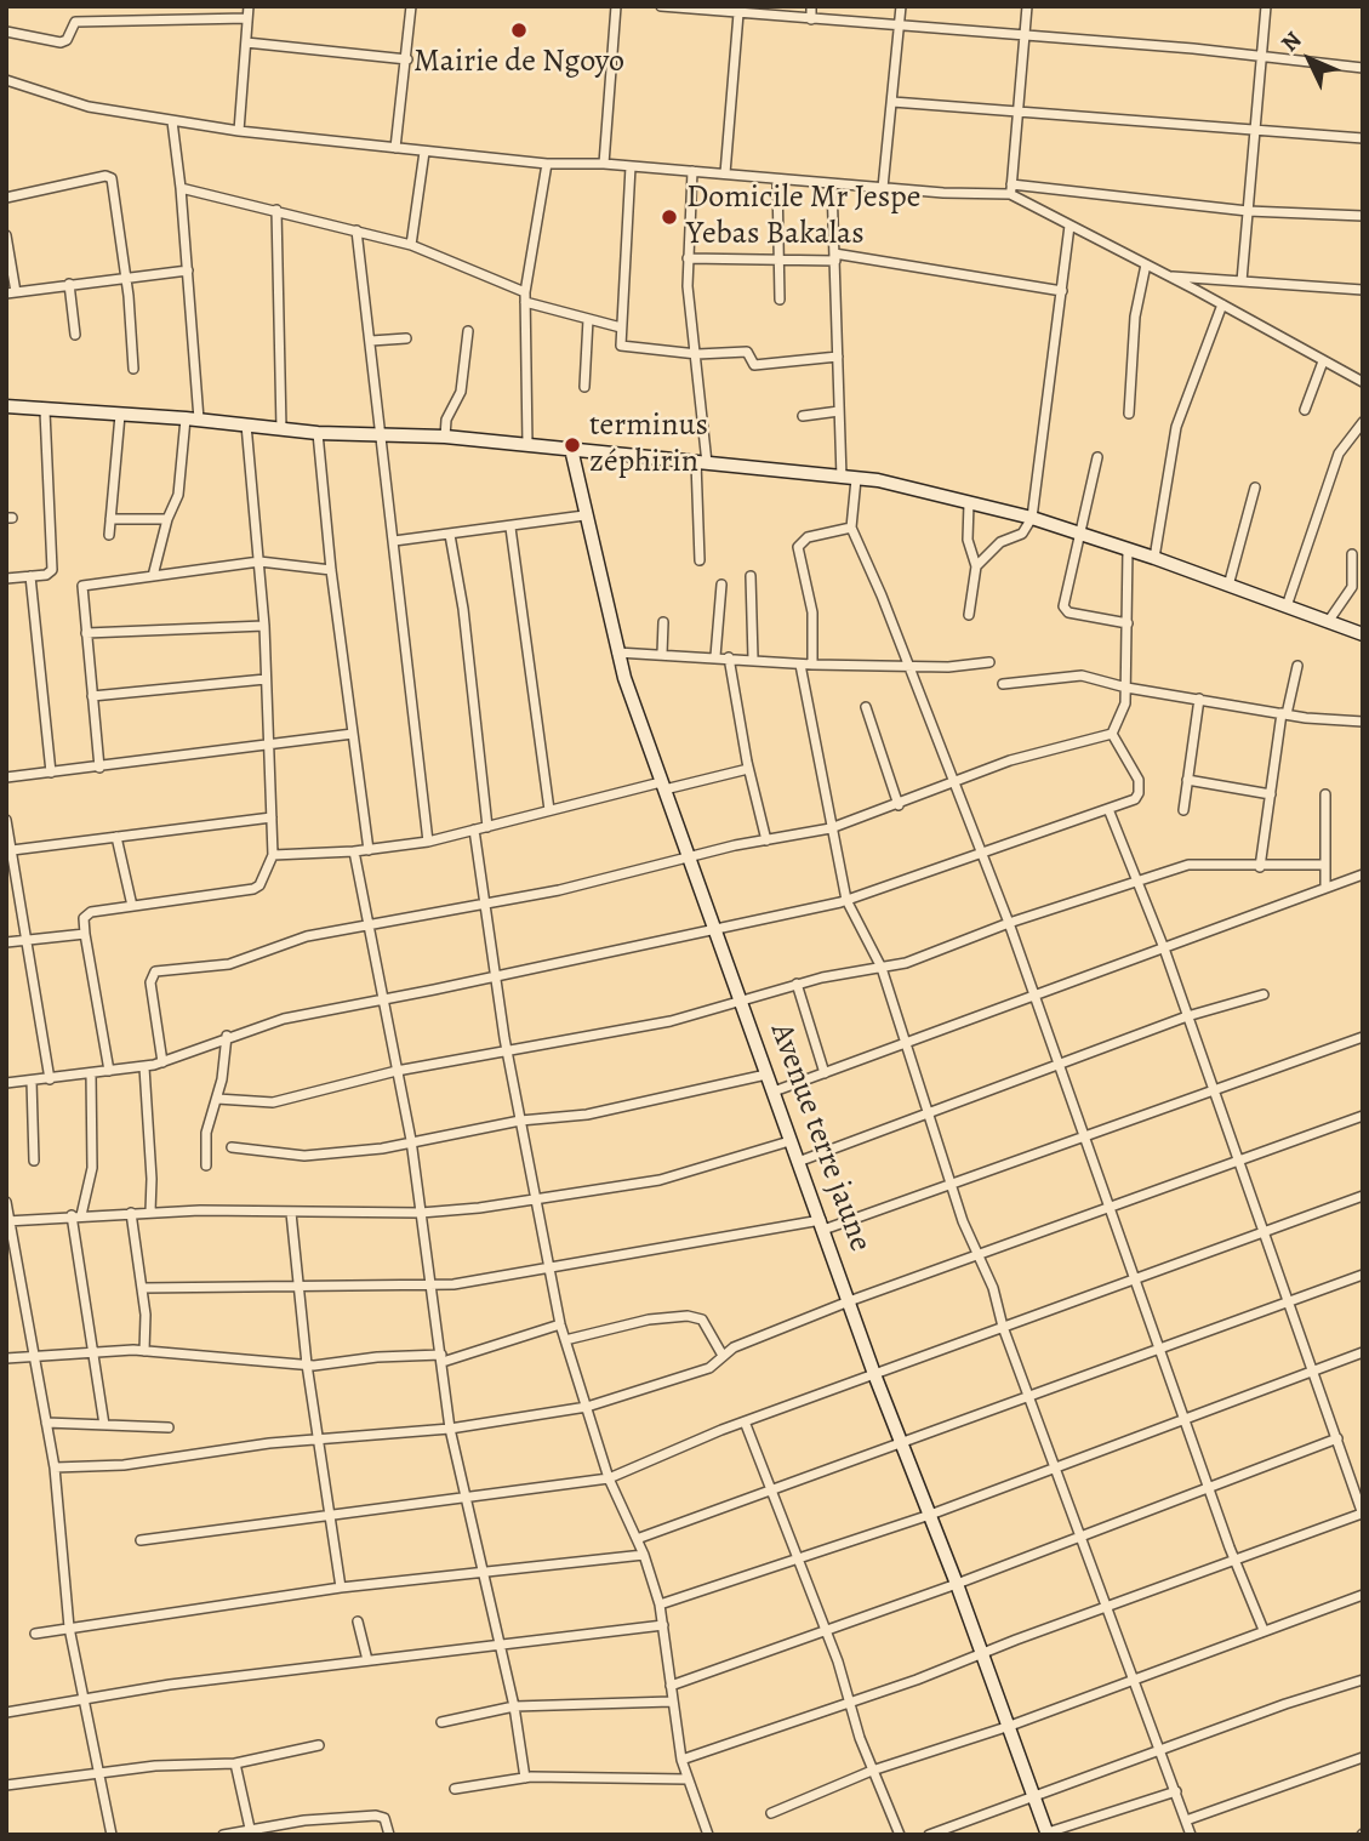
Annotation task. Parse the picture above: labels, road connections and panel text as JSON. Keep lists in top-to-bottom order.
{
  "streets": {
    "street": ["Avenue terre jaune"]
  },
  "places": ["Mairie de Ngoyo", "Domicile Mr Jespe Yebas Bakalas", "terminus zéphirin"],
  "north": "top left"
}
